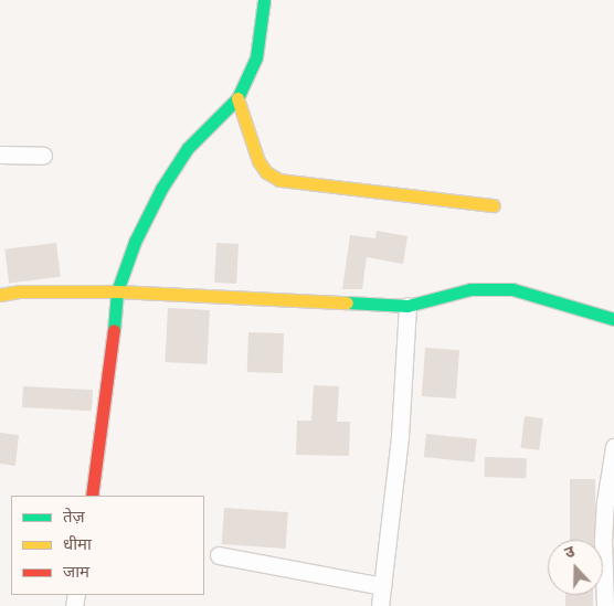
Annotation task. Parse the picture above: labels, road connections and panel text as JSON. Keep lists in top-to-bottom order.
{
  "legend": ["तेज़", "धीमा", "जाम"],
  "north": "top"
}
